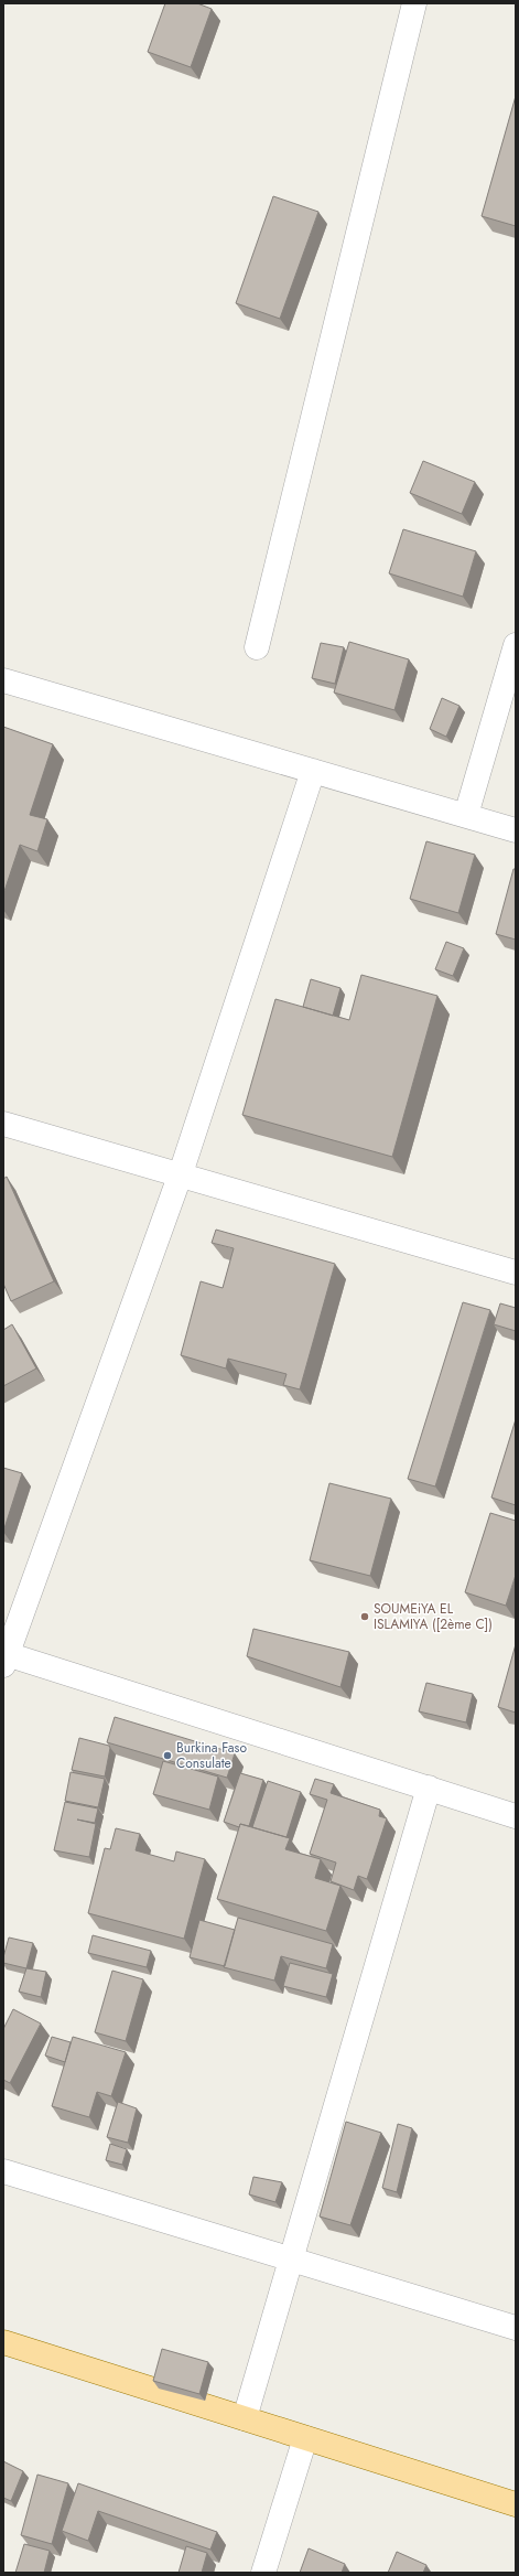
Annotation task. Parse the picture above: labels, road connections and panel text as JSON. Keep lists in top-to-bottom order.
{
  "places": ["SOUMEiYA EL ISLAMIYA ([2ème C])", "Burkina Faso Consulate"]
}
